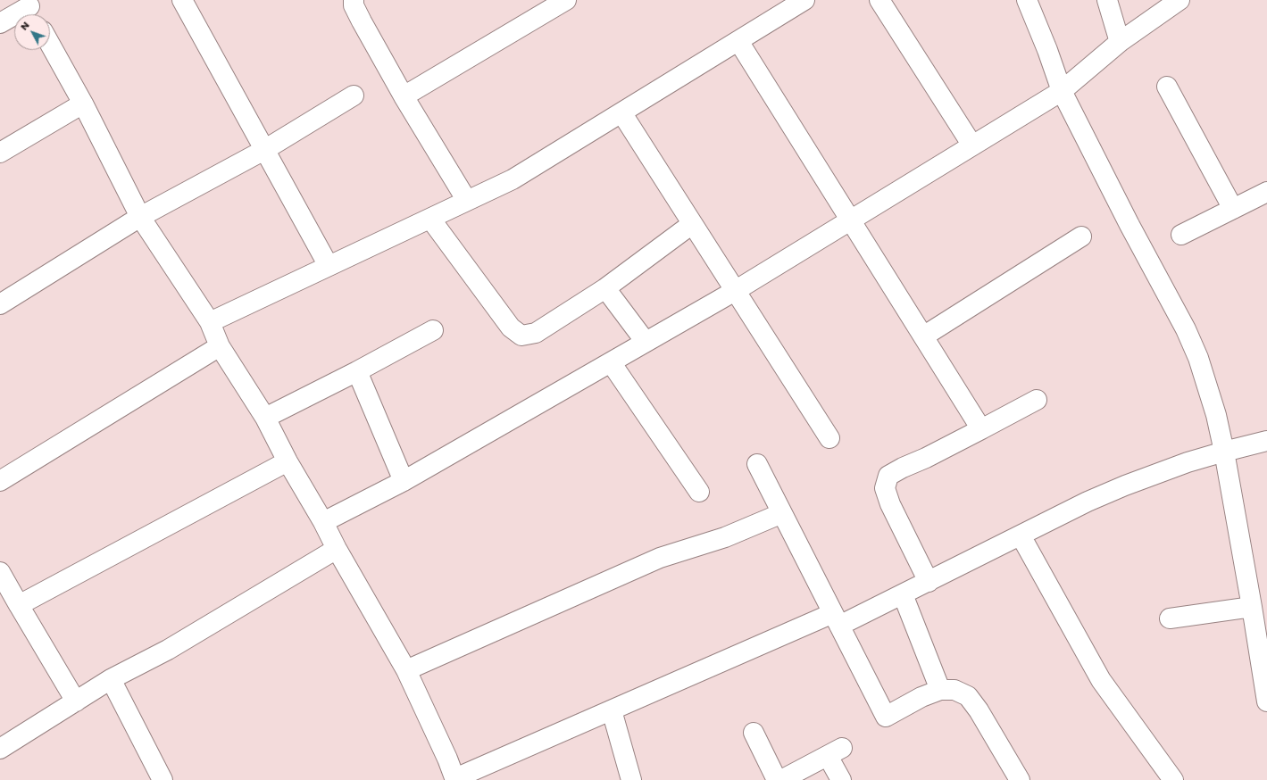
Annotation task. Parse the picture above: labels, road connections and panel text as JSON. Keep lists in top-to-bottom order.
{
  "north": "top left"
}
